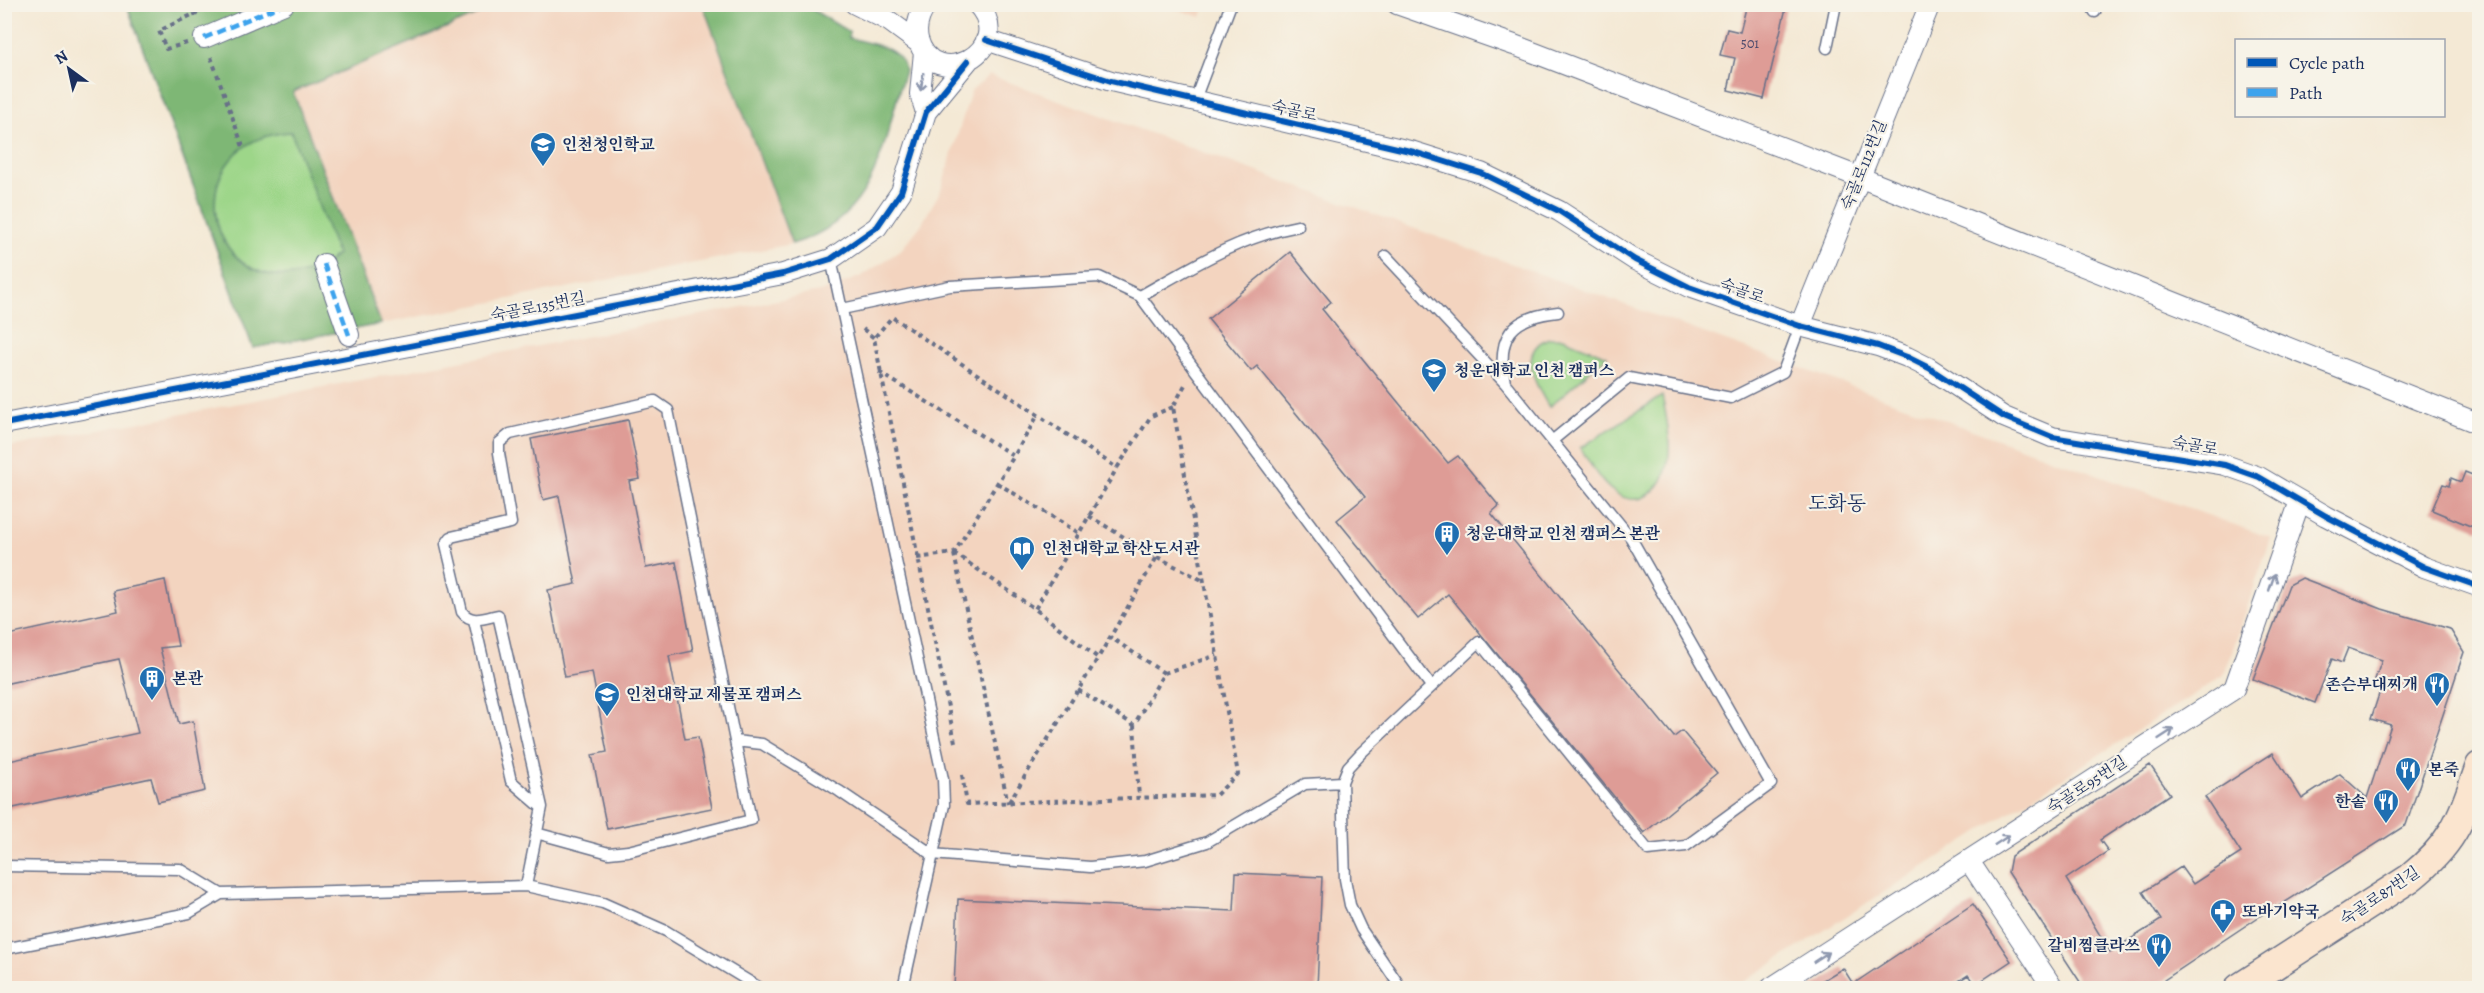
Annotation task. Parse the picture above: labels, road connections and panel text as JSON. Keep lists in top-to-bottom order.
{
  "streets": {
    "street": [
      "숙골로",
      "숙골로112번길",
      "숙골로135번길",
      "숙골로95번길",
      "숙골로87번길"
    ]
  },
  "crossings": [
    ["숙골로", "숙골로112번길"],
    ["숙골로", "숙골로95번길"]
  ],
  "one_way": ["숙골로95번길"],
  "districts": ["도화동"],
  "places": {
    "school or university": ["인천청인학교", "청운대학교 인천 캠퍼스", "인천대학교 제물포 캠퍼스"],
    "building": ["청운대학교 인천 캠퍼스 본관", "본관"],
    "library": ["인천대학교 학산도서관"],
    "restaurant": [
      "존슨부대찌개",
      "본죽",
      "한솥",
      "갈비찜클라쓰"
    ],
    "pharmacy": ["또바기약국"]
  },
  "house_numbers": ["501"],
  "legend": ["Cycle path", "Path"],
  "north": "top left"
}
